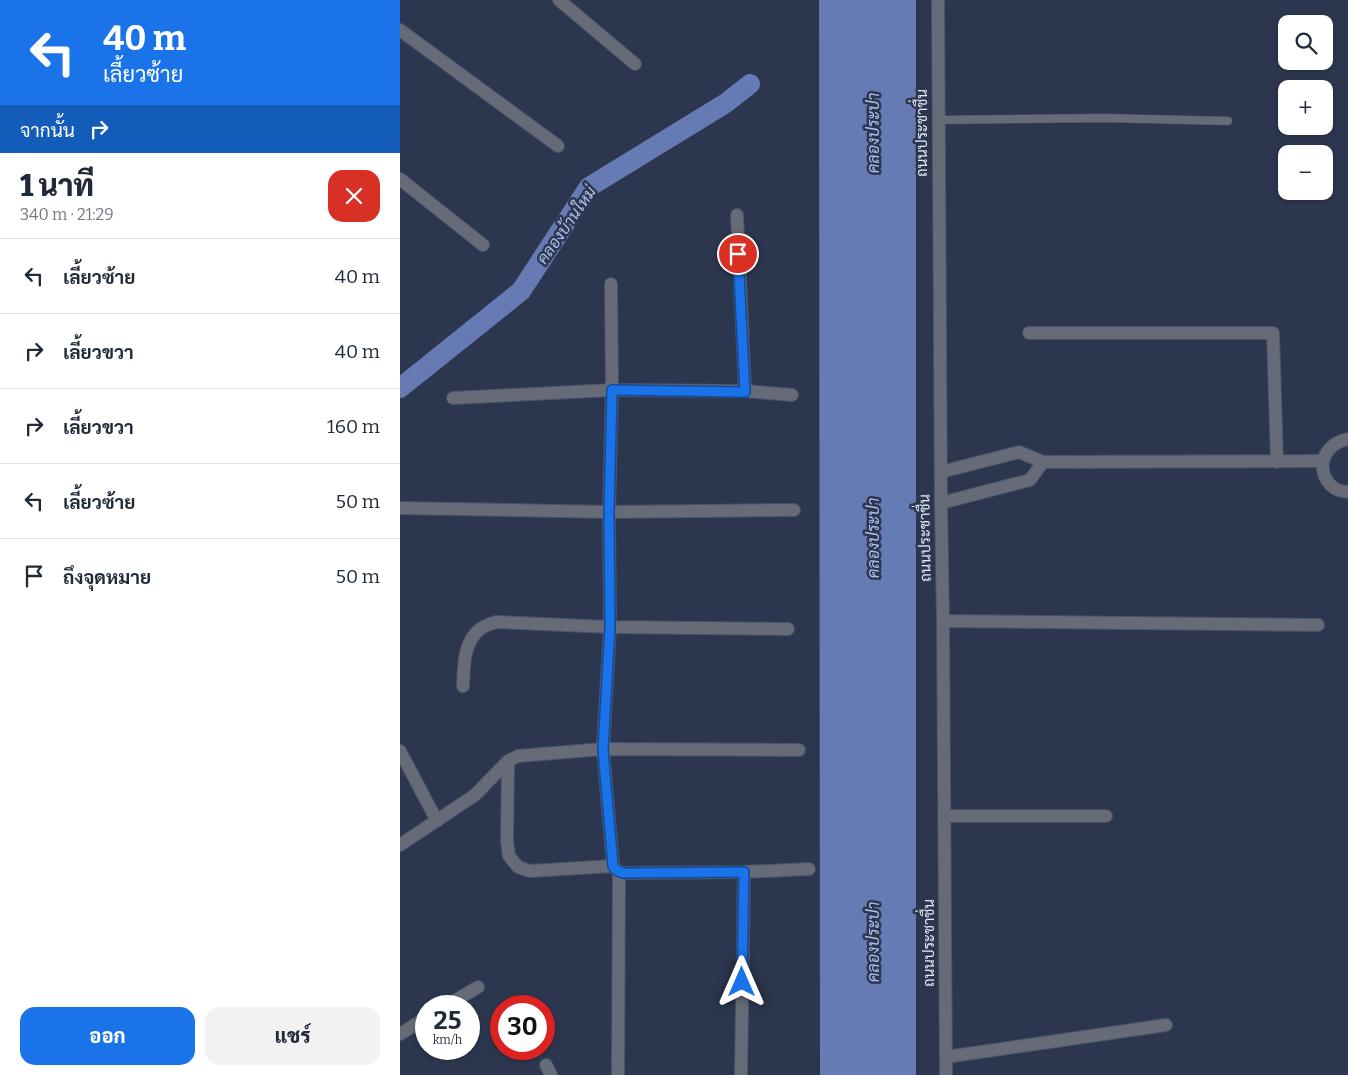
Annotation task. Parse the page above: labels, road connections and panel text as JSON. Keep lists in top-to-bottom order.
{
  "streets": {
    "street": ["ถนนประชาชื่น"]
  },
  "water": ["คลองประปา", "คลองบ้านใหม่"],
  "page": {
    "turn": ["40 m", "เลี้ยวซ้าย"],
    "map_buttons": ["+", "−"],
    "then": "จากนั้น",
    "heading": ["1 นาที", "340 m · 21:29"],
    "list": [
      {
        "name": "เลี้ยวซ้าย",
        "value": "40 m"
      },
      {
        "name": "เลี้ยวขวา",
        "value": "40 m"
      },
      {
        "name": "เลี้ยวขวา",
        "value": "160 m"
      },
      {
        "name": "เลี้ยวซ้าย",
        "value": "50 m"
      },
      {
        "name": "ถึงจุดหมาย",
        "value": "50 m"
      }
    ],
    "speed": "25 km/h",
    "limit": "30",
    "buttons": ["ออก", "แชร์"]
  }
}
